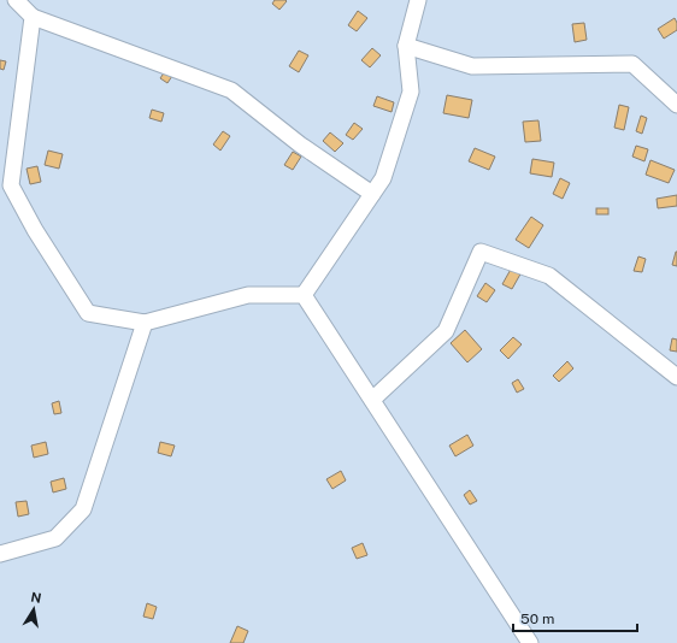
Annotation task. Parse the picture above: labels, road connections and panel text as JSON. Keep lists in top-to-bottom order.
{
  "scale_bar": "50 m",
  "north": "top"
}
